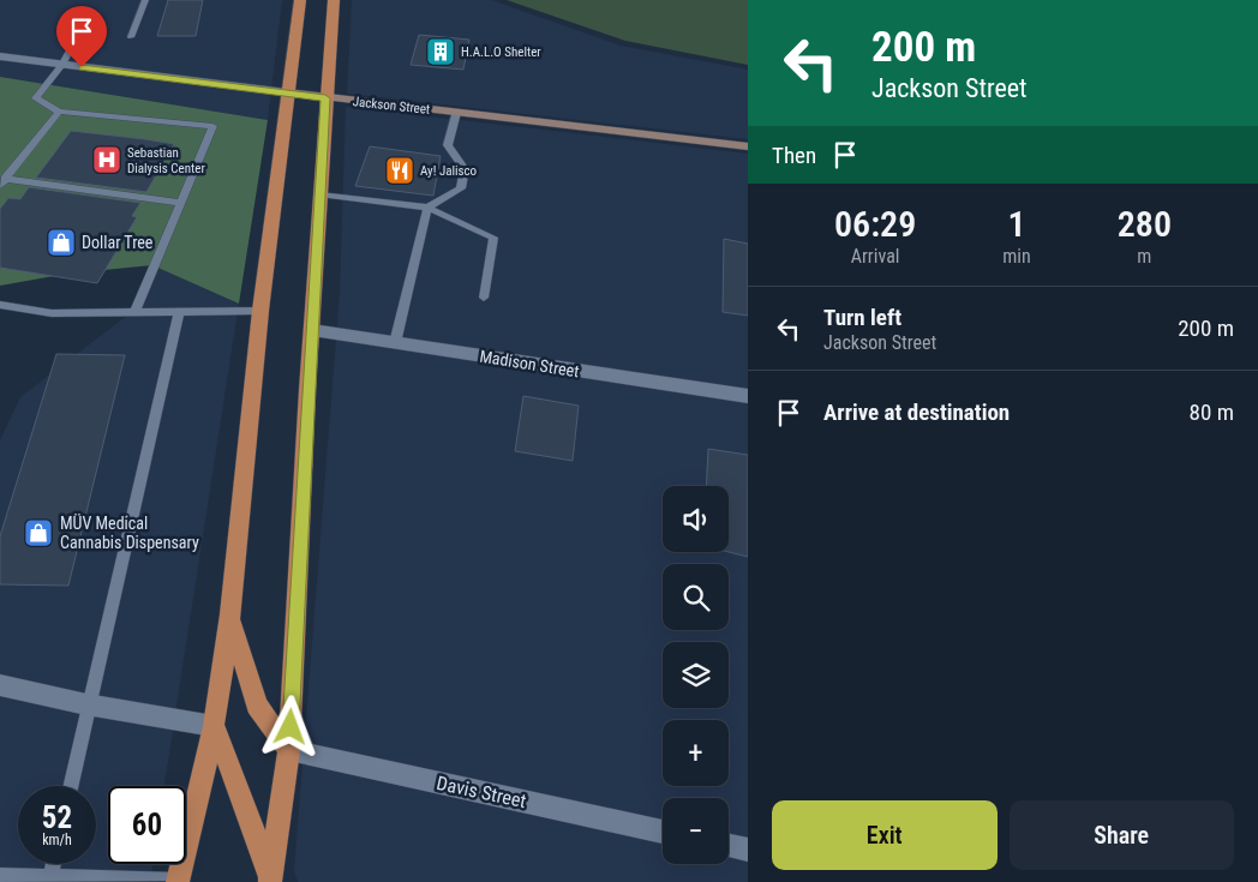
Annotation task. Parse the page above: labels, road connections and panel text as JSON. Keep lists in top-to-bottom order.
{
  "streets": {
    "street": ["Jackson Street", "Madison Street", "Davis Street"]
  },
  "places": {
    "building": ["H.A.L.O Shelter"],
    "hospital": ["Sebastian Dialysis Center"],
    "restaurant": ["Ay! Jalisco"],
    "shop": ["Dollar Tree", "MÜV Medical Cannabis Dispensary"]
  },
  "page": {
    "turn": ["200 m", "Jackson Street"],
    "then": "Then",
    "eta": [
      "06:29",
      "Arrival",
      "1",
      "min",
      "280",
      "m"
    ],
    "list": [
      {
        "name": "Turn left",
        "note": "Jackson Street",
        "value": "200 m"
      },
      {
        "name": "Arrive at destination",
        "value": "80 m"
      }
    ],
    "map_buttons": ["+", "−"],
    "speed": "52 km/h",
    "limit": "60",
    "buttons": ["Exit", "Share"]
  }
}
